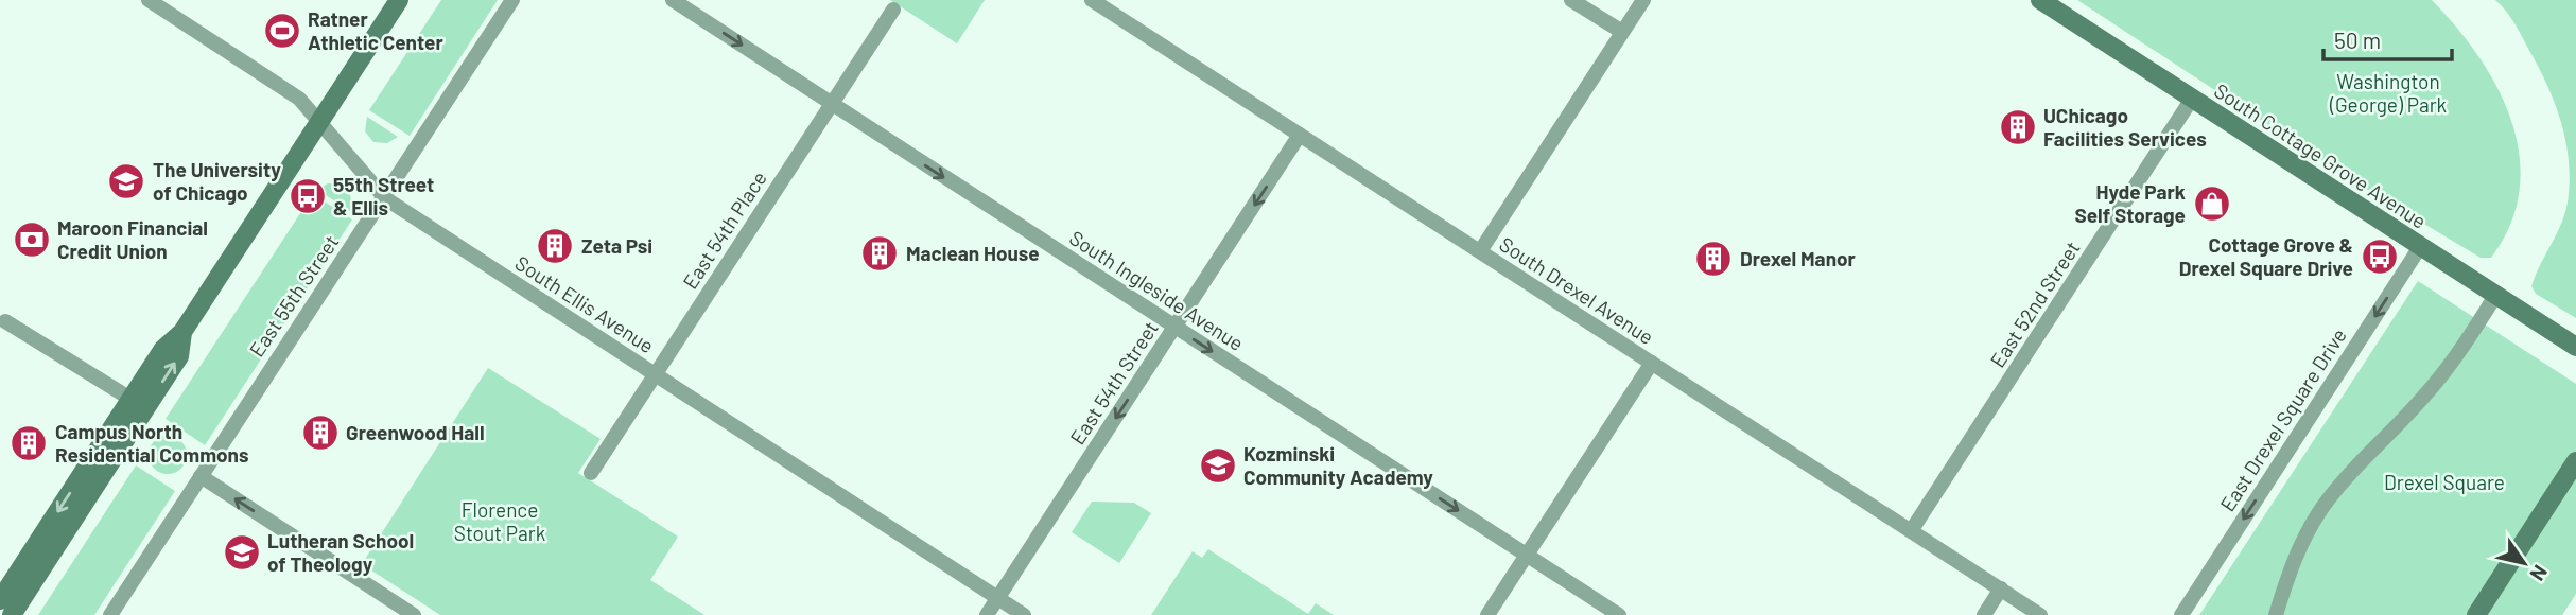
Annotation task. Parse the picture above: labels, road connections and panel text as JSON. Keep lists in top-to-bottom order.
{
  "streets": {
    "street": [
      "South Cottage Grove Avenue",
      "East 54th Place",
      "South Ingleside Avenue",
      "South Drexel Avenue",
      "East 55th Street",
      "South Ellis Avenue",
      "East 52nd Street",
      "East 54th Street",
      "East Drexel Square Drive"
    ]
  },
  "crossings": [
    ["South Cottage Grove Avenue", "East 52nd Street"],
    ["South Cottage Grove Avenue", "East Drexel Square Drive"],
    ["East 54th Place", "South Ingleside Avenue"],
    ["East 54th Place", "South Ellis Avenue"],
    ["South Ingleside Avenue", "East 54th Street"],
    ["South Drexel Avenue", "East 52nd Street"],
    ["South Drexel Avenue", "East 54th Street"],
    ["East 55th Street", "South Ellis Avenue"],
    ["South Ellis Avenue", "East 54th Street"]
  ],
  "one_way": ["South Ingleside Avenue", "East 54th Street"],
  "parks": ["Washington (George) Park", "Drexel Square", "Florence Stout Park"],
  "places": {
    "sports": ["Ratner Athletic Center"],
    "building": [
      "UChicago Facilities Services",
      "Zeta Psi",
      "Maclean House",
      "Drexel Manor",
      "Greenwood Hall",
      "Campus North Residential Commons"
    ],
    "school or university": ["The University of Chicago", "Kozminski Community Academy", "Lutheran School of Theology"],
    "bus stop": ["55th Street & Ellis", "Cottage Grove & Drexel Square Drive"],
    "shop": ["Hyde Park Self Storage"],
    "bank": ["Maroon Financial Credit Union"]
  },
  "scale_bar": "50 m",
  "north": "bottom right"
}
